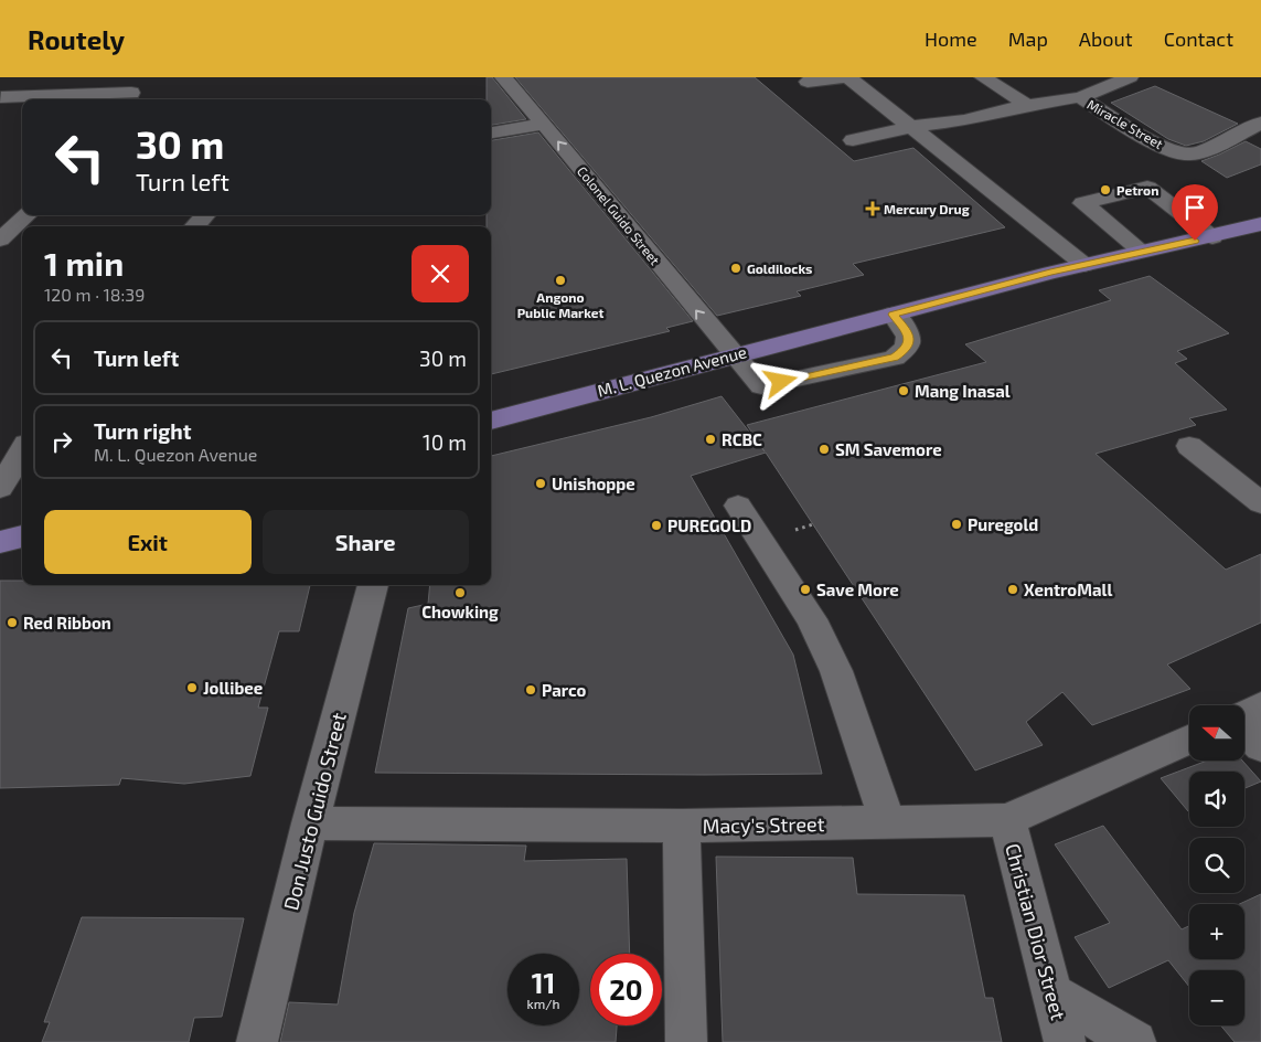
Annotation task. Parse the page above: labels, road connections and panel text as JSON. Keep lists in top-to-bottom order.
{
  "streets": {
    "main road": ["M. L. Quezon Avenue"],
    "street": [
      "Miracle Street",
      "Colonel Guido Street",
      "Don Justo Guido Street",
      "Macy's Street",
      "Christian Dior Street"
    ]
  },
  "crossings": [
    ["Colonel Guido Street", "M. L. Quezon Avenue"],
    ["Don Justo Guido Street", "Macy's Street"],
    ["Macy's Street", "Christian Dior Street"]
  ],
  "one_way": ["Colonel Guido Street"],
  "places": {
    "other": [
      "Petron",
      "Goldilocks",
      "Angono Public Market",
      "Mang Inasal",
      "RCBC",
      "SM Savemore",
      "Unishoppe",
      "Puregold",
      "PUREGOLD",
      "Save More",
      "XentroMall",
      "Chowking",
      "Red Ribbon",
      "Jollibee",
      "Parco"
    ],
    "health": ["Mercury Drug"]
  },
  "north": "left",
  "page": {
    "header": "Routely",
    "nav": [
      "Home",
      "Map",
      "About",
      "Contact"
    ],
    "turn": ["30 m", "Turn left"],
    "heading": ["1 min", "120 m · 18:39"],
    "list": [
      {
        "name": "Turn left",
        "value": "30 m"
      },
      {
        "name": "Turn right",
        "note": "M. L. Quezon Avenue",
        "value": "10 m"
      }
    ],
    "buttons": ["Exit", "Share"],
    "map_buttons": ["+", "−"],
    "speed": "11 km/h",
    "limit": "20"
  }
}
